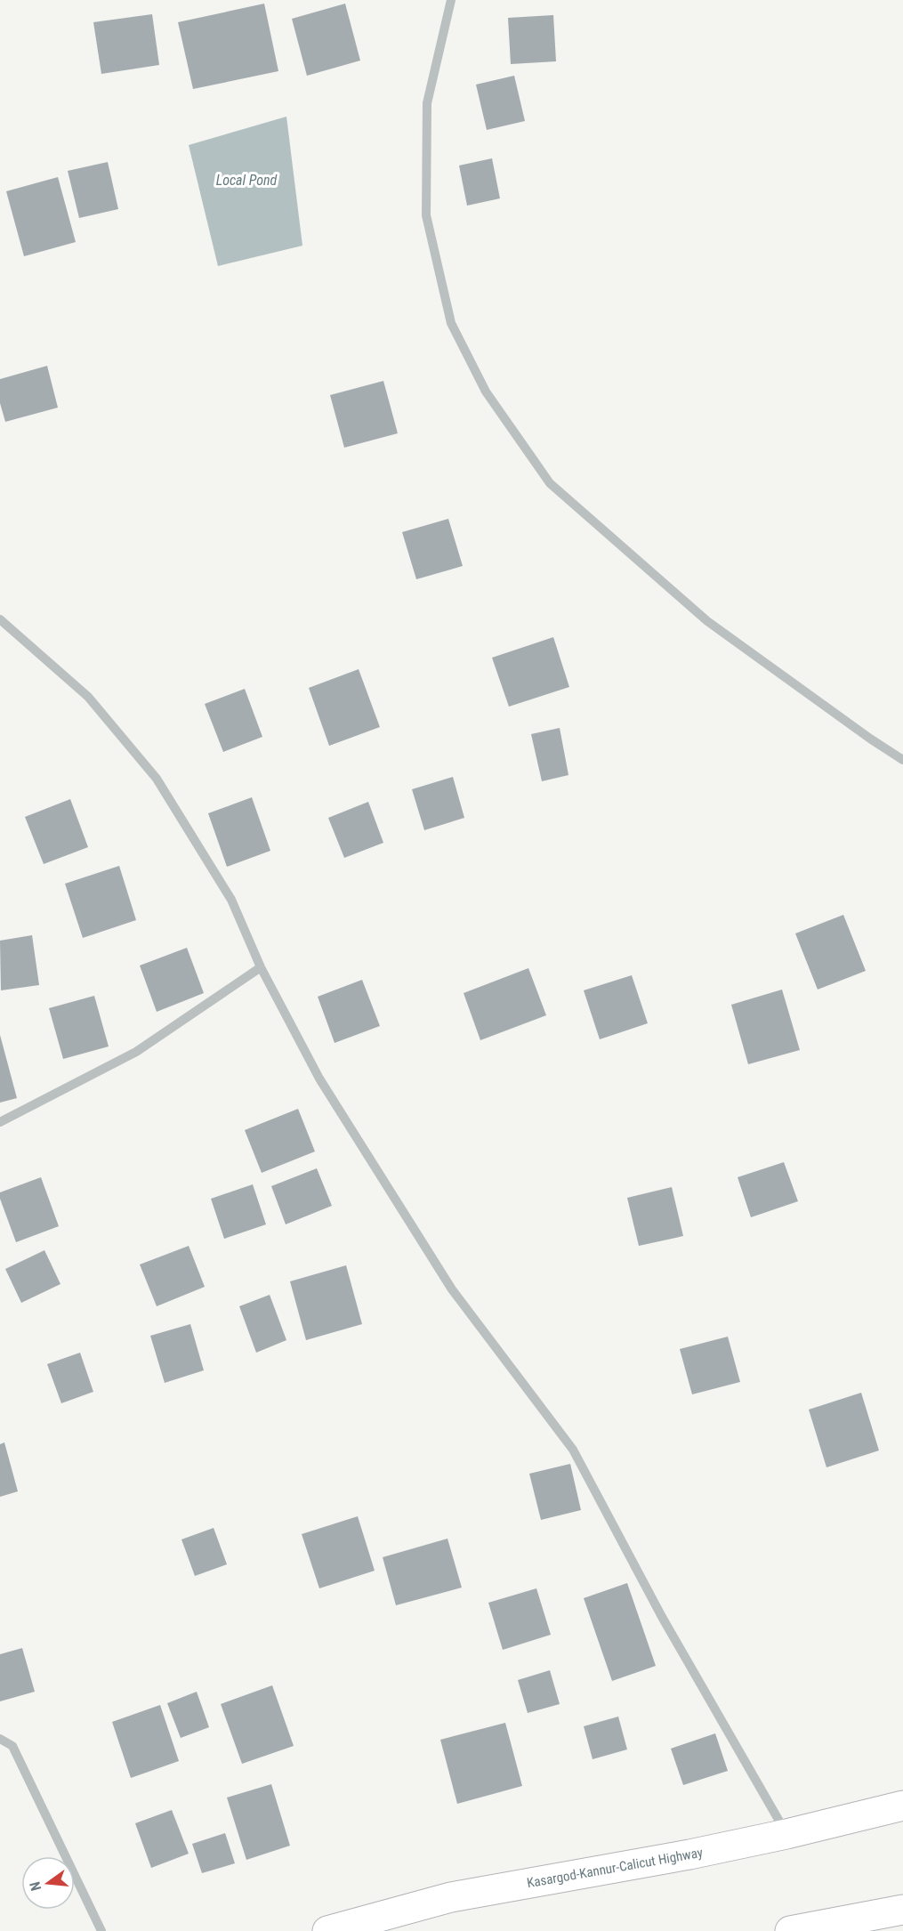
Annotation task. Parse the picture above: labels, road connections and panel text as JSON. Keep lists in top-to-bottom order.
{
  "streets": {
    "highway": ["Kasargod-Kannur-Calicut Highway"]
  },
  "water": ["Local Pond"],
  "north": "left"
}
